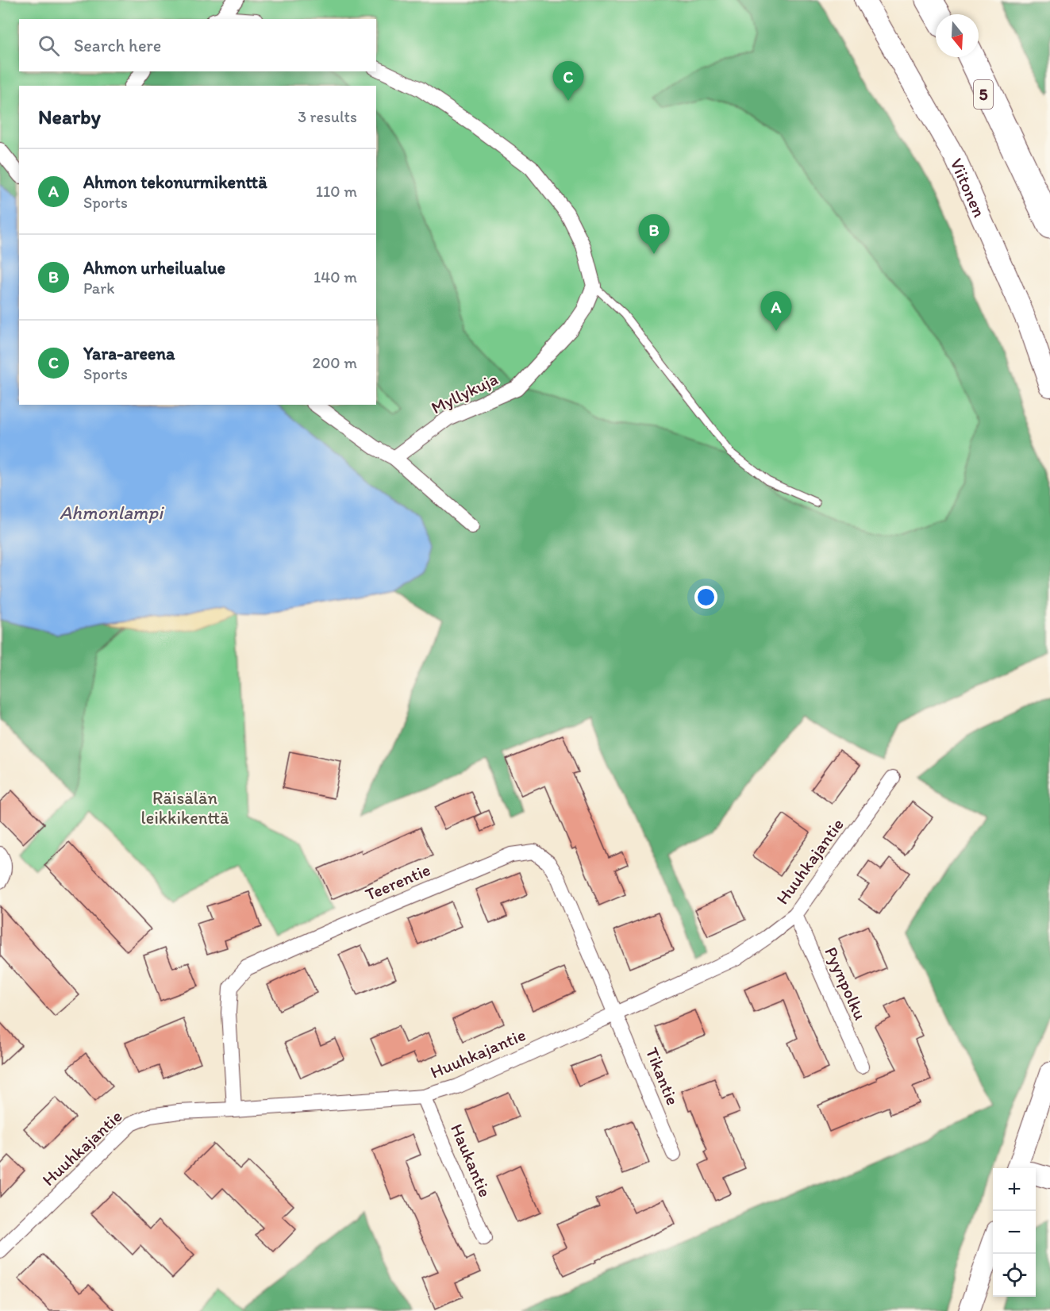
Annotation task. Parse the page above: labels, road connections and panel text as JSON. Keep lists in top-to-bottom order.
{
  "streets": {
    "highway": ["5"],
    "main road": ["Viitonen"],
    "street": [
      "Myllykuja",
      "Huuhkajantie",
      "Teerentie",
      "Pyynpolku",
      "Tikantie",
      "Haukantie"
    ]
  },
  "crossings": [
    ["Huuhkajantie", "Teerentie"],
    ["Huuhkajantie", "Pyynpolku"],
    ["Huuhkajantie", "Tikantie"],
    ["Huuhkajantie", "Haukantie"],
    ["Teerentie", "Tikantie"]
  ],
  "water": ["Ahmonlampi"],
  "parks": ["Räisälän leikkikenttä"],
  "north": "bottom",
  "page": {
    "search": "Search here",
    "pins": ["C", "B", "A"],
    "heading": ["Nearby", "3 results"],
    "list": [
      {
        "mark": "A",
        "name": "Ahmon tekonurmikenttä",
        "note": "Sports",
        "value": "110 m"
      },
      {
        "mark": "B",
        "name": "Ahmon urheilualue",
        "note": "Park",
        "value": "140 m"
      },
      {
        "mark": "C",
        "name": "Yara-areena",
        "note": "Sports",
        "value": "200 m"
      }
    ],
    "map_buttons": ["+", "−"]
  }
}
